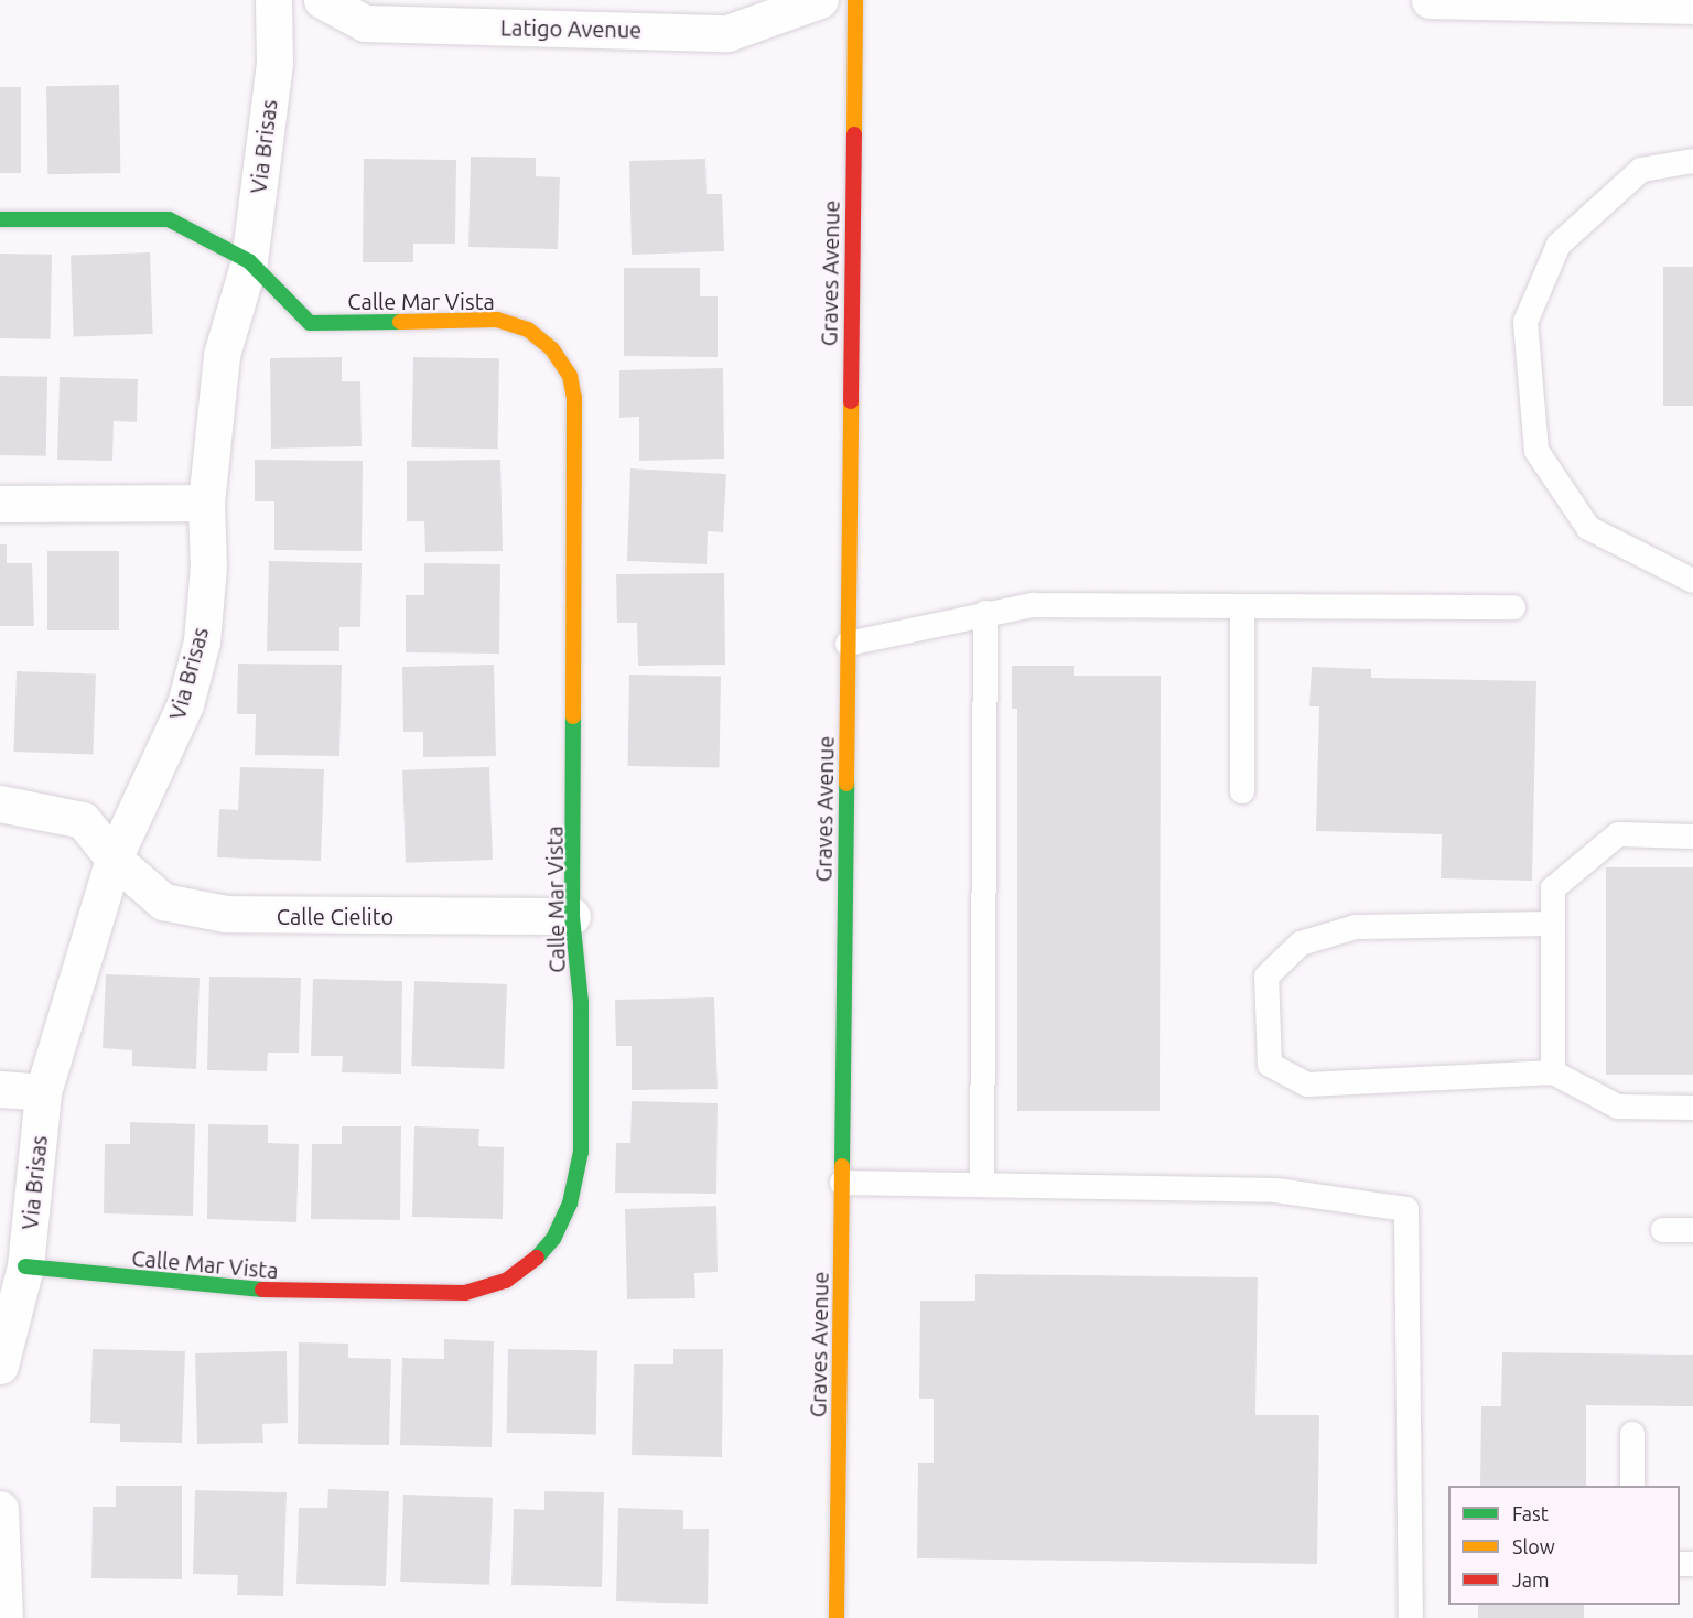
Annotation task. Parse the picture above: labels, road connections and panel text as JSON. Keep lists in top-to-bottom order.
{
  "streets": {
    "street": [
      "Latigo Avenue",
      "Via Brisas",
      "Graves Avenue",
      "Calle Mar Vista",
      "Calle Cielito"
    ]
  },
  "crossings": [
    ["Via Brisas", "Calle Mar Vista"],
    ["Via Brisas", "Calle Cielito"],
    ["Calle Mar Vista", "Calle Cielito"]
  ],
  "legend": ["Fast", "Slow", "Jam"]
}
